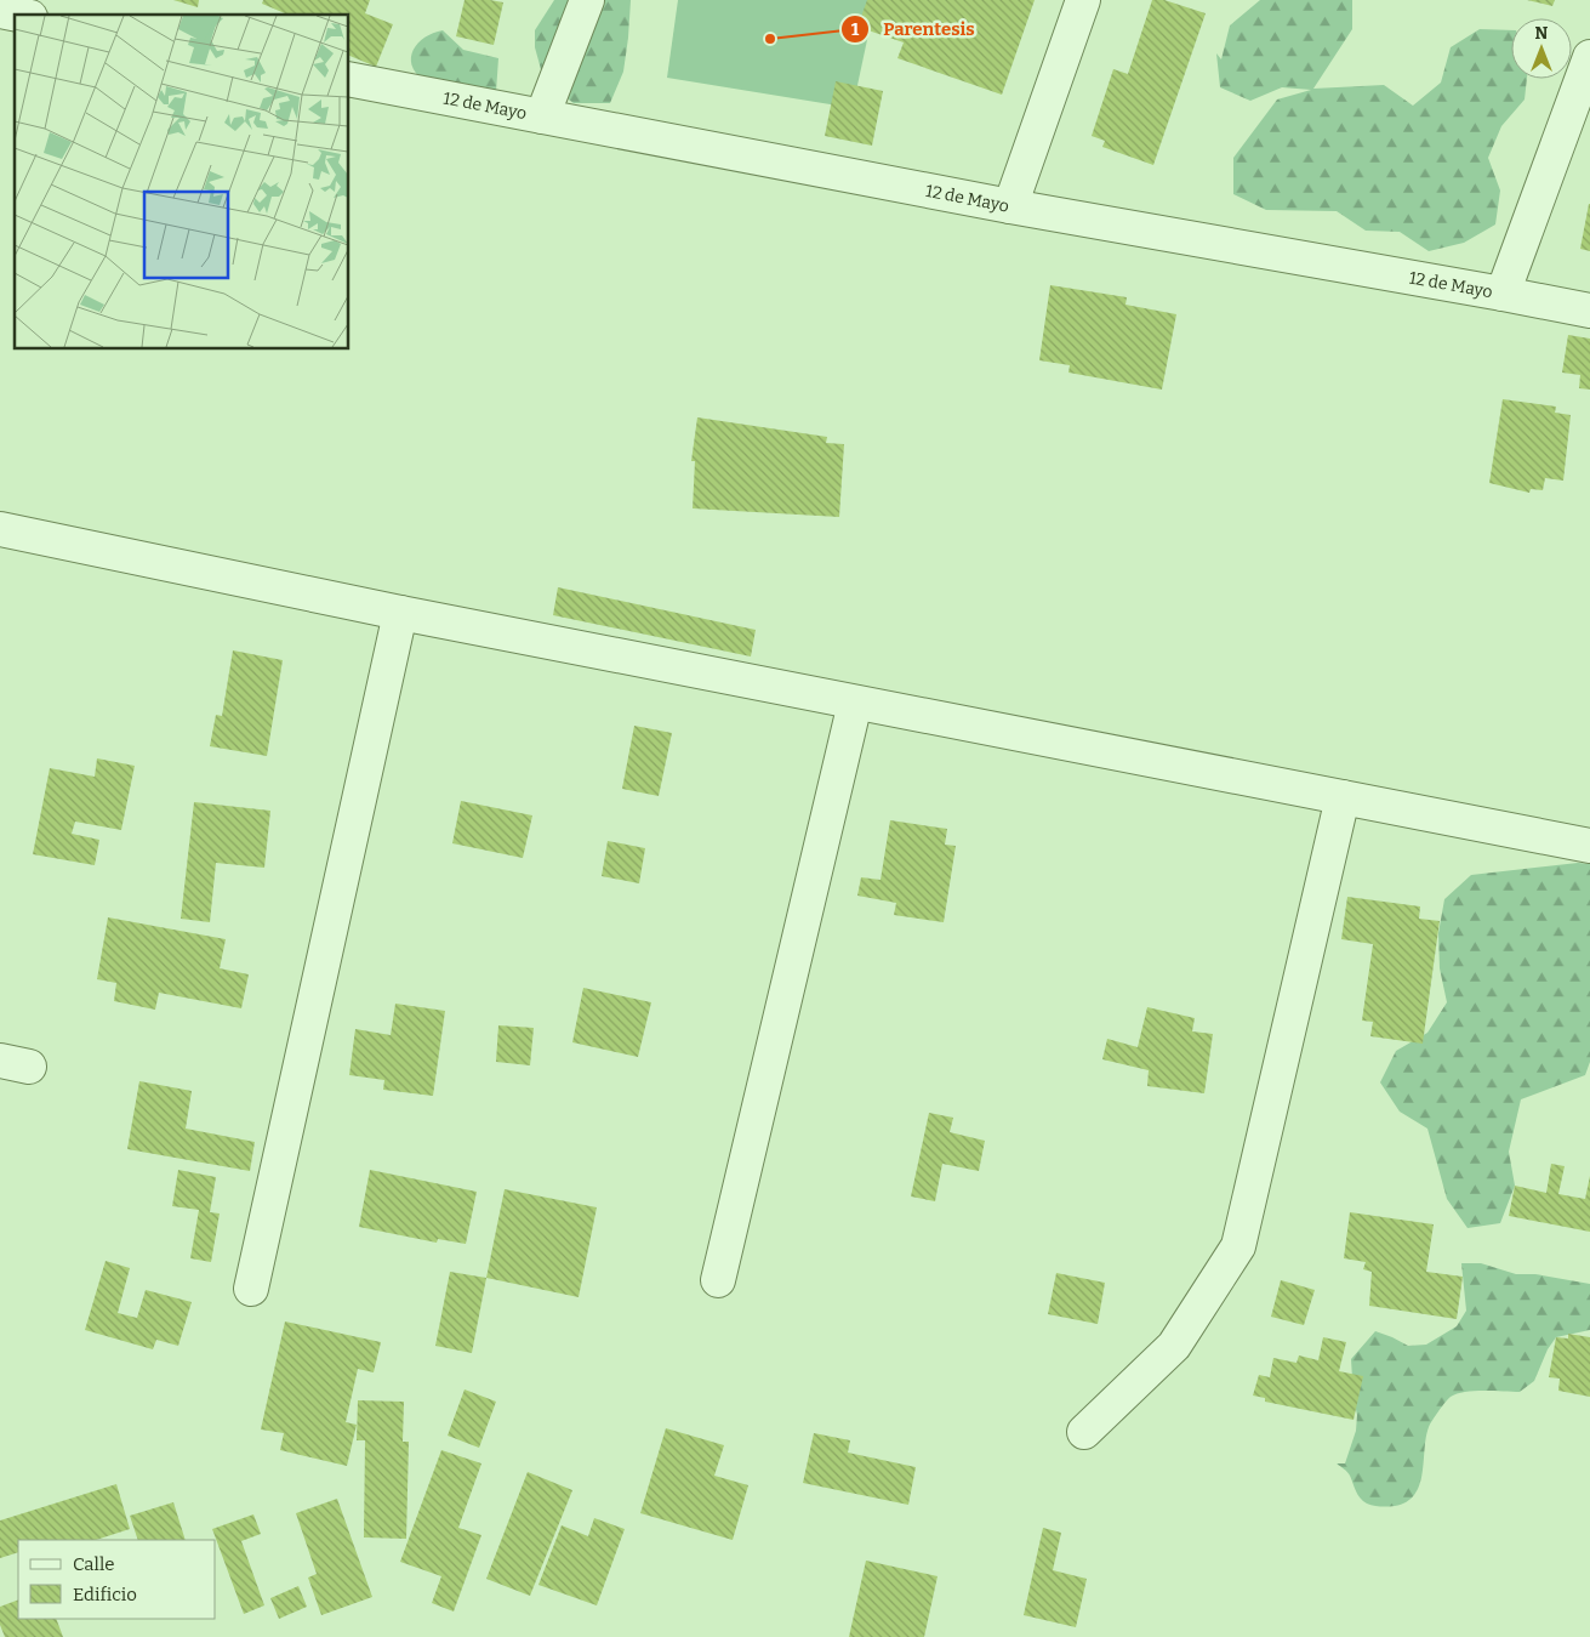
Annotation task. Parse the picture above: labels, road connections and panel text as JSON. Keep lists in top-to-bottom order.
{
  "streets": {
    "street": ["12 de Mayo"]
  },
  "places": ["Parentesis"],
  "legend": ["Calle", "Edificio"],
  "north": "top"
}
